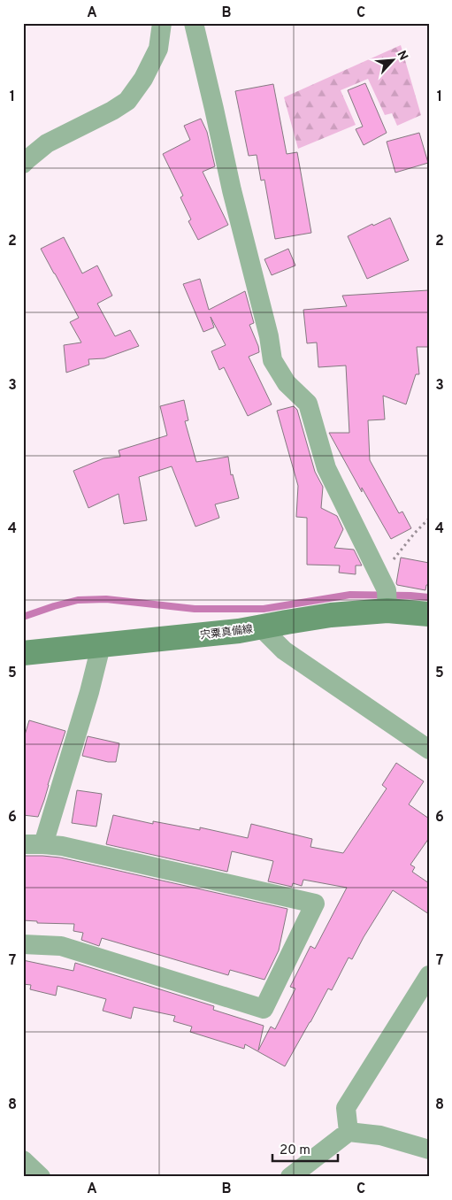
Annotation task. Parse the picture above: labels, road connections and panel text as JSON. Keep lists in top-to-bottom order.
{
  "streets": {
    "main road": ["宍粟真備線"]
  },
  "scale_bar": "20 m",
  "north": "top right",
  "grid": {
    "columns": ["A", "B", "C"],
    "rows": [
      "1",
      "2",
      "3",
      "4",
      "5",
      "6",
      "7",
      "8"
    ]
  }
}
